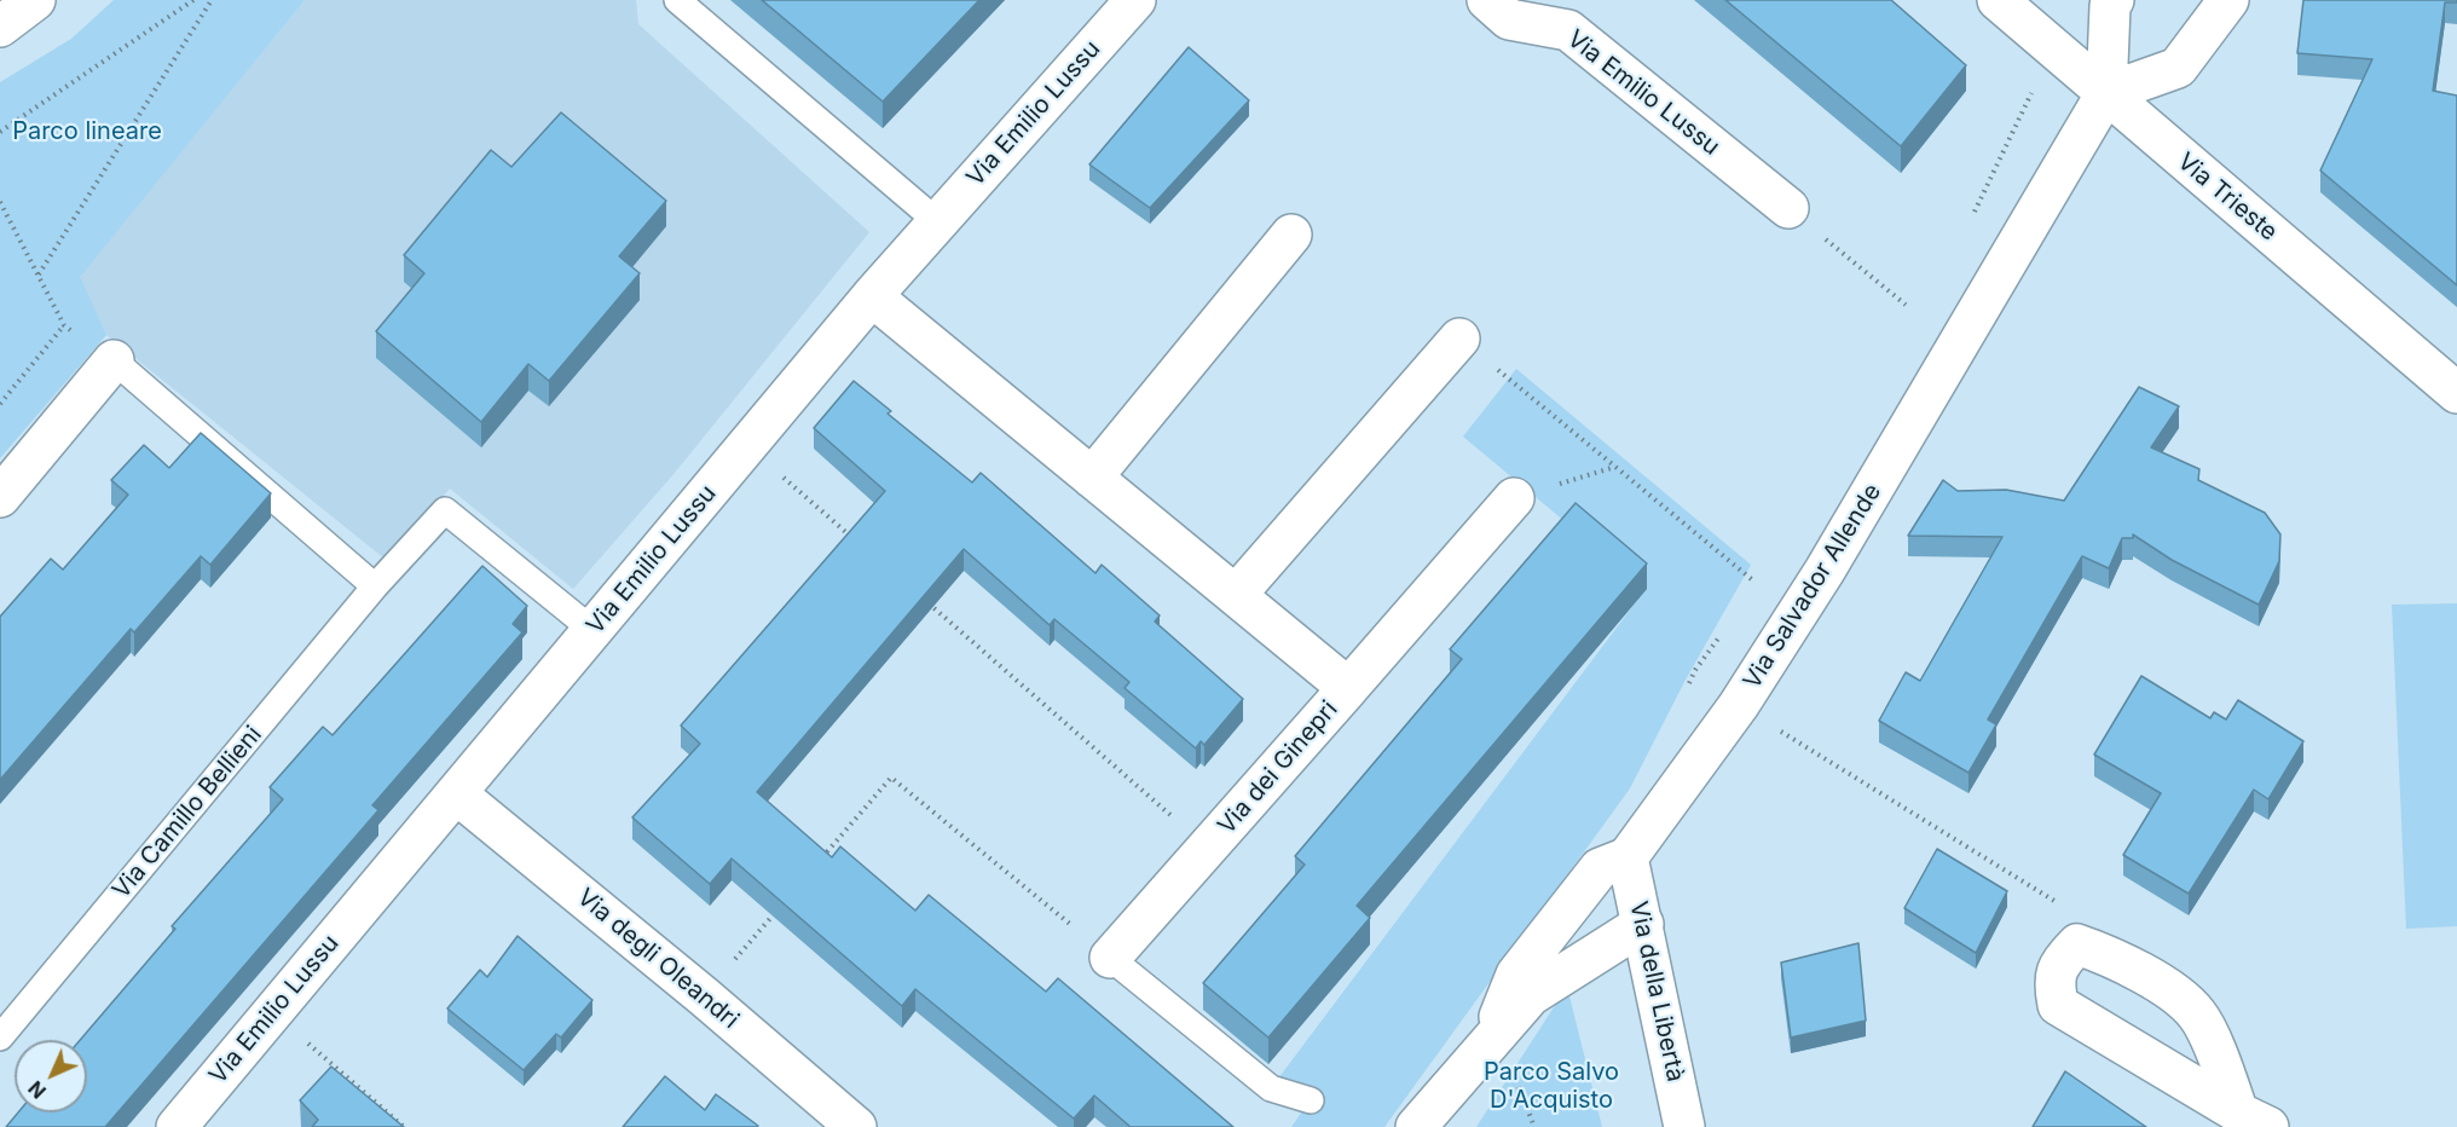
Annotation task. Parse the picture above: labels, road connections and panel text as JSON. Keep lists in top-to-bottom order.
{
  "streets": {
    "street": [
      "Via Emilio Lussu",
      "Via Trieste",
      "Via Salvador Allende",
      "Via dei Ginepri",
      "Via degli Oleandri",
      "Via della Libertà"
    ],
    "lane": ["Via Camillo Bellieni"]
  },
  "crossings": [
    ["Via Emilio Lussu", "Via dei Ginepri"],
    ["Via Emilio Lussu", "Via Camillo Bellieni"],
    ["Via Emilio Lussu", "Via degli Oleandri"],
    ["Via Trieste", "Via Salvador Allende"],
    ["Via Salvador Allende", "Via della Libertà"]
  ],
  "parks": ["Parco lineare", "Parco Salvo D'Acquisto"],
  "north": "bottom left"
}
